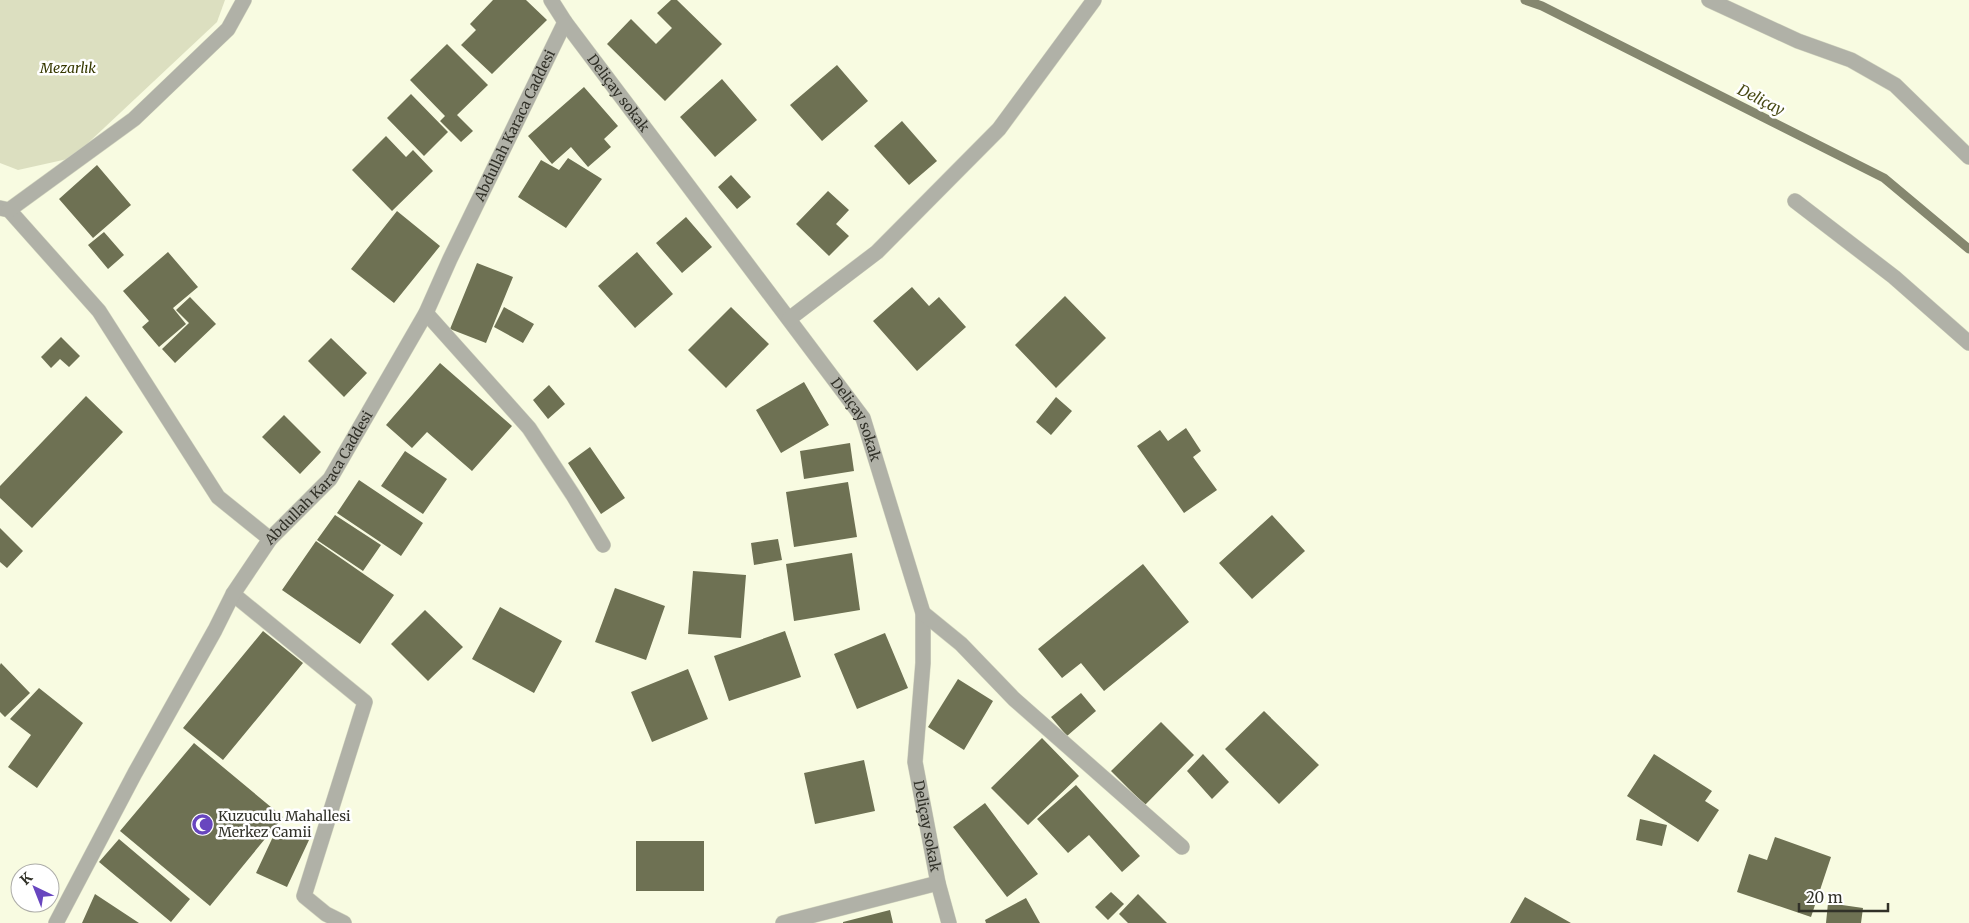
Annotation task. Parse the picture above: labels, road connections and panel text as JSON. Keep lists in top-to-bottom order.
{
  "streets": {
    "street": ["Deliçay sokak", "Abdullah Karaca Caddesi"]
  },
  "crossings": [
    ["Deliçay sokak", "Abdullah Karaca Caddesi"]
  ],
  "water": ["Deliçay"],
  "parks": ["Mezarlık"],
  "places": {
    "mosque": ["Kuzuculu Mahallesi Merkez Camii"]
  },
  "scale_bar": "20 m",
  "north": "top left"
}
